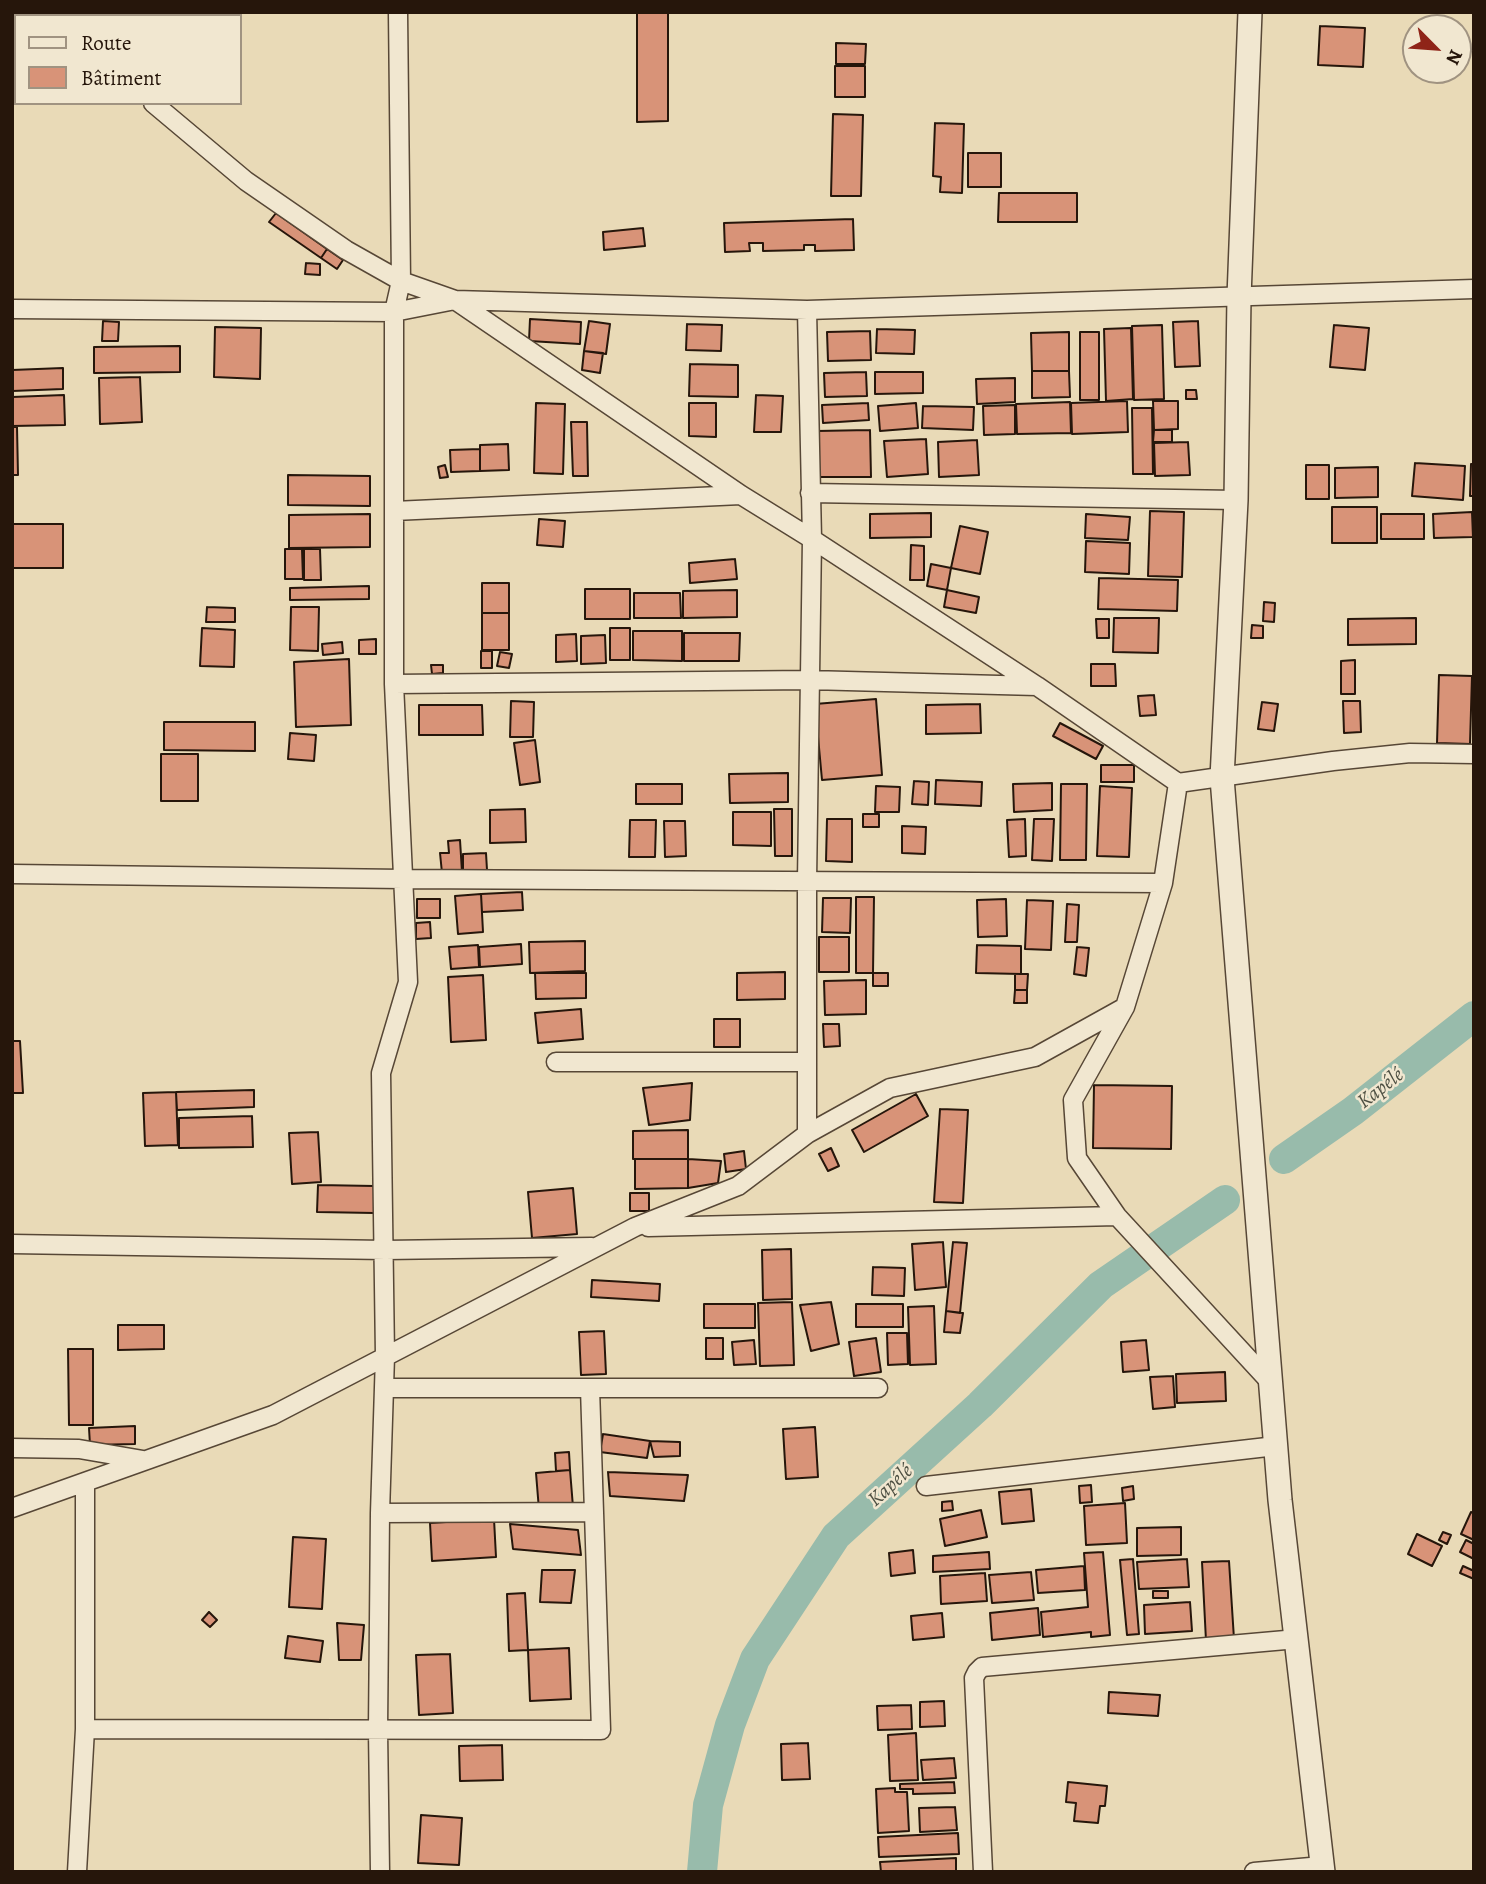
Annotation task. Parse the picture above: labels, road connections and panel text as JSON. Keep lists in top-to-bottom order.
{
  "water": ["Kapélé"],
  "legend": ["Route", "Bâtiment"],
  "north": "bottom right"
}
